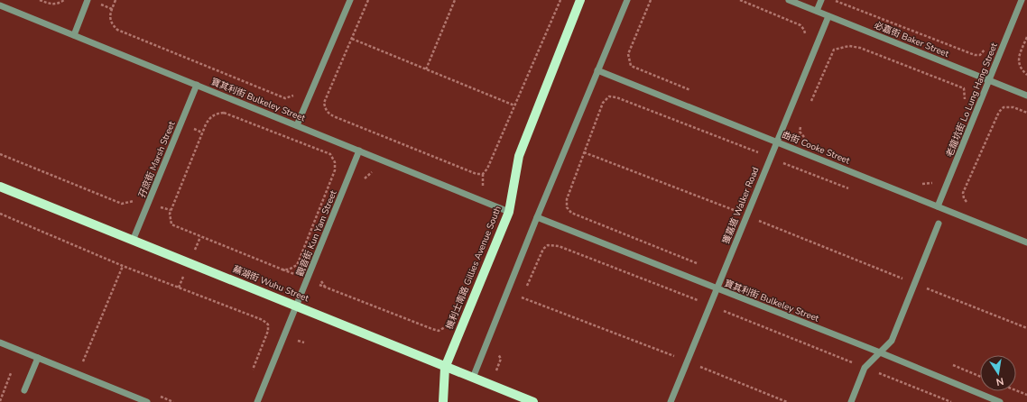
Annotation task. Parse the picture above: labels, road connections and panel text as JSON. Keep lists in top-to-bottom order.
{
  "streets": {
    "main road": ["機利士南路 Gillies Avenue South", "蕪湖街 Wuhu Street"],
    "street": [
      "必嘉街 Baker Street",
      "寶其利街 Bulkeley Street",
      "老龍坑街 Lo Lung Hang Street",
      "曲街 Cooke Street",
      "孖庶街 Marsh Street",
      "獲嘉道 Walker Road",
      "觀音街 Kun Yam Street"
    ]
  },
  "crossings": [
    ["必嘉街 Baker Street", "老龍坑街 Lo Lung Hang Street"],
    ["必嘉街 Baker Street", "獲嘉道 Walker Road"],
    ["寶其利街 Bulkeley Street", "孖庶街 Marsh Street"],
    ["寶其利街 Bulkeley Street", "獲嘉道 Walker Road"],
    ["寶其利街 Bulkeley Street", "觀音街 Kun Yam Street"],
    ["寶其利街 Bulkeley Street", "機利士南路 Gillies Avenue South"],
    ["老龍坑街 Lo Lung Hang Street", "曲街 Cooke Street"],
    ["曲街 Cooke Street", "獲嘉道 Walker Road"],
    ["孖庶街 Marsh Street", "蕪湖街 Wuhu Street"],
    ["觀音街 Kun Yam Street", "蕪湖街 Wuhu Street"],
    ["機利士南路 Gillies Avenue South", "蕪湖街 Wuhu Street"]
  ],
  "north": "bottom"
}
